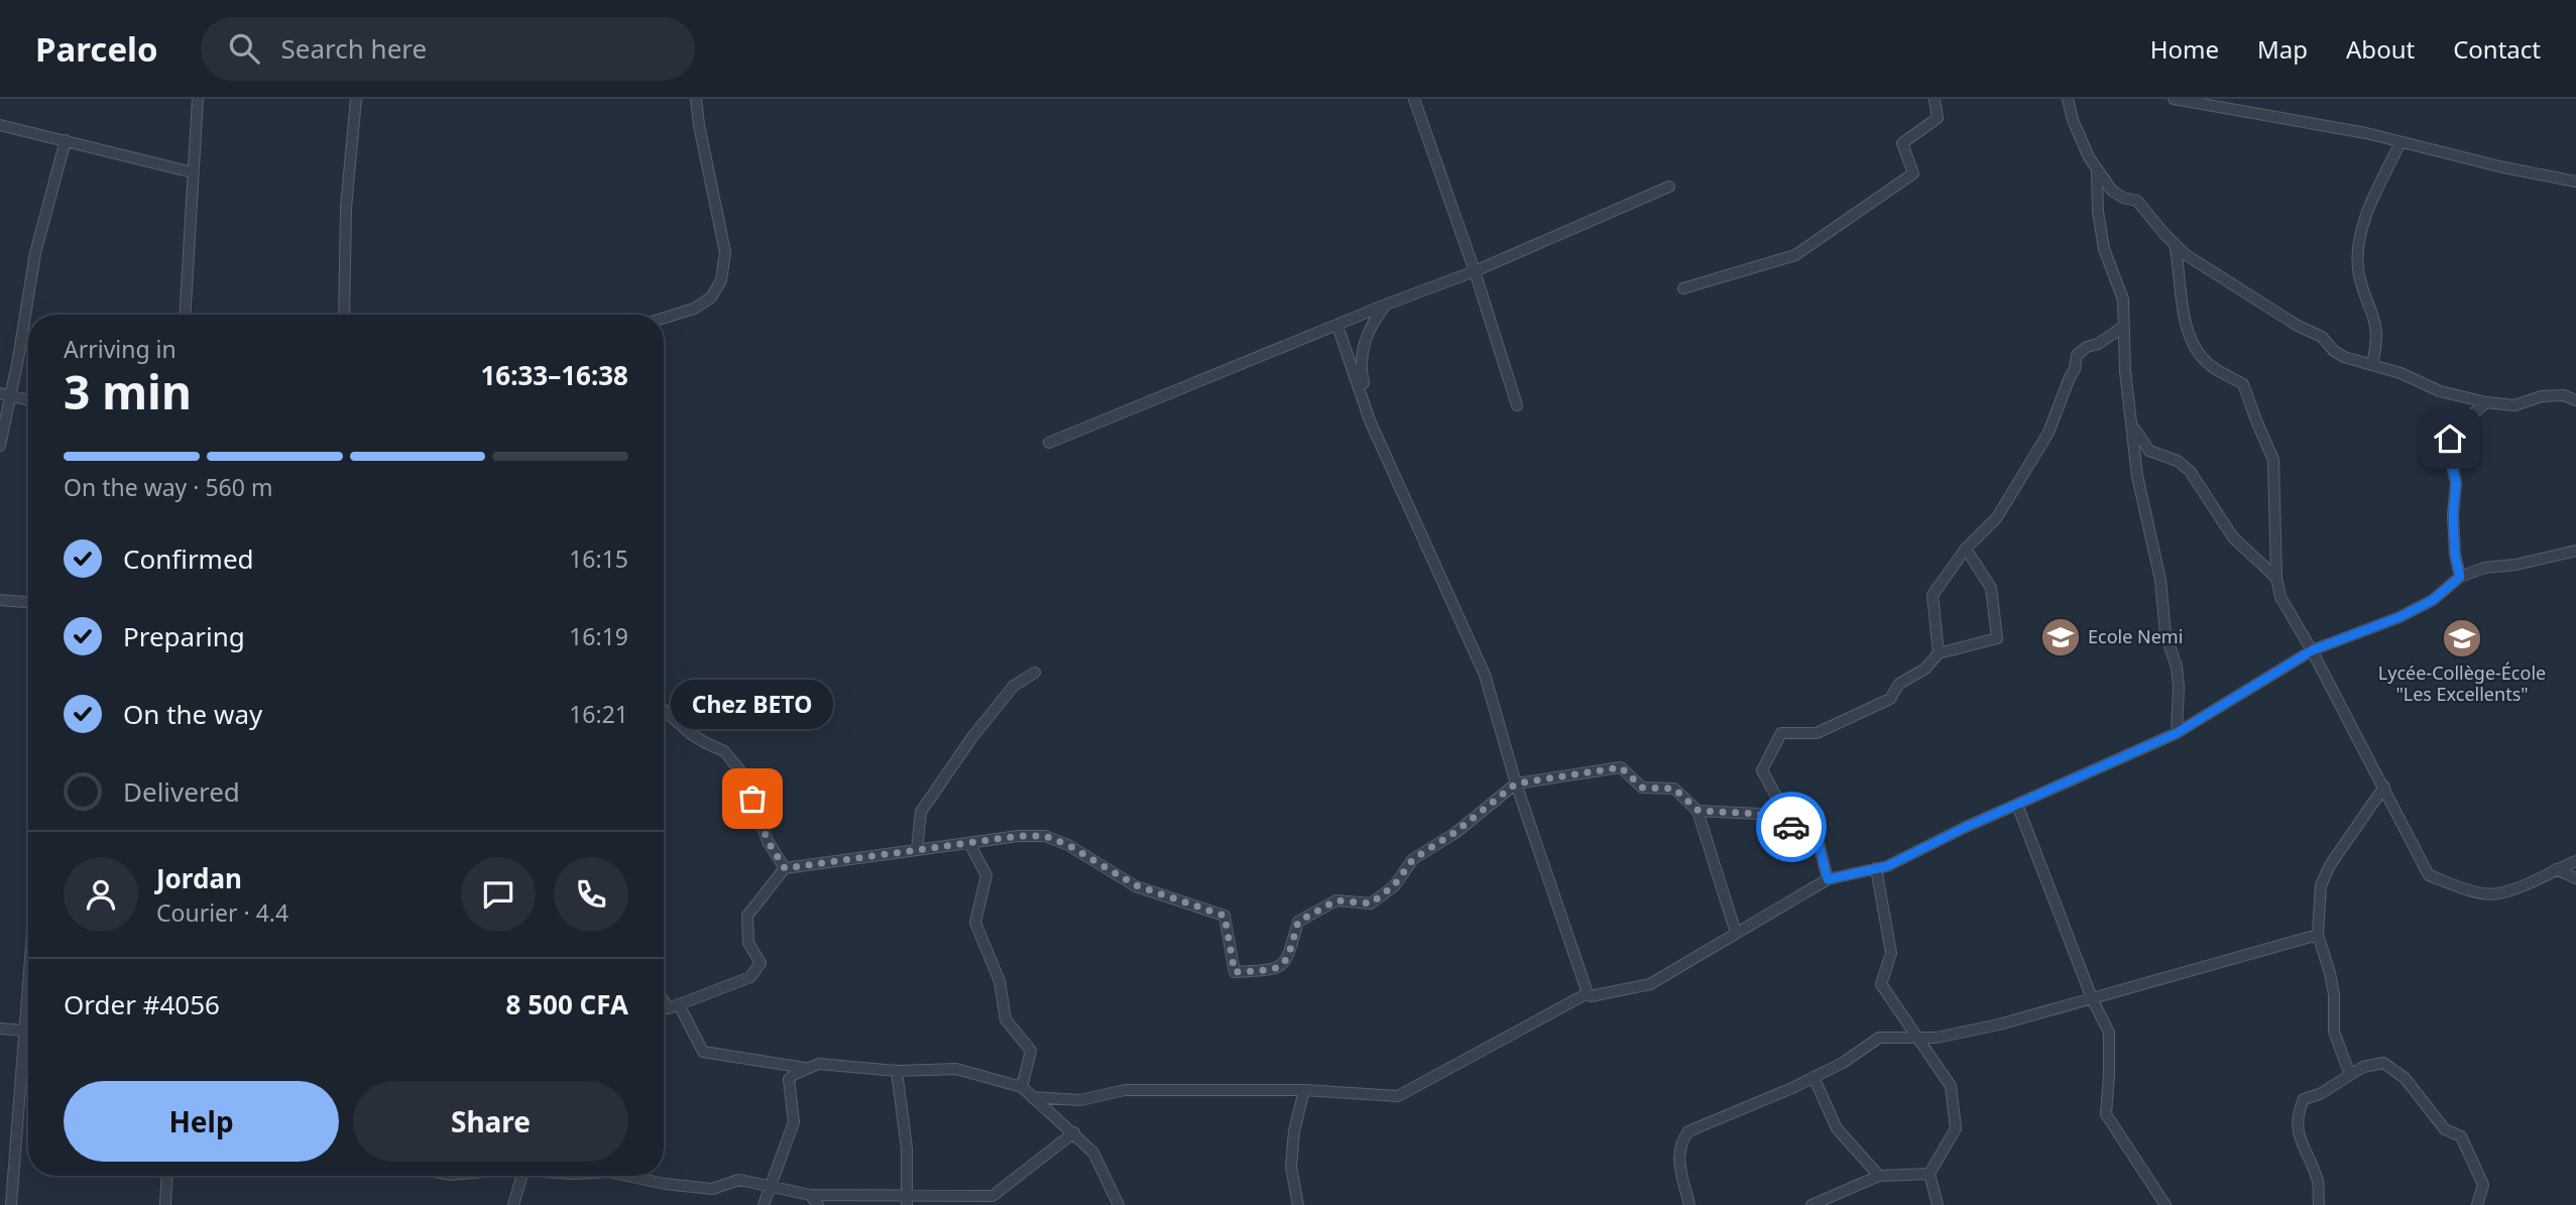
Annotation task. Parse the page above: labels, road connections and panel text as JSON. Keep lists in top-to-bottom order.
{
  "places": {
    "school or university": ["Ecole Nemi", "Lycée-Collège-École \"Les Excellents\""],
    "other": ["Chez BETO"]
  },
  "page": {
    "header": "Parcelo",
    "search": "Search here",
    "nav": [
      "Home",
      "Map",
      "About",
      "Contact"
    ],
    "heading": ["3 min", "Arriving in", "16:33–16:38"],
    "panel": [
      "Jordan",
      "Courier · 4.4",
      "Order #4056",
      "8 500 CFA"
    ],
    "bar": "On the way · 560 m",
    "list": [
      ["Confirmed", "16:15"],
      ["Preparing", "16:19"],
      ["On the way", "16:21"],
      "Delivered"
    ],
    "bubble": "Chez BETO",
    "buttons": ["Help", "Share"]
  }
}
